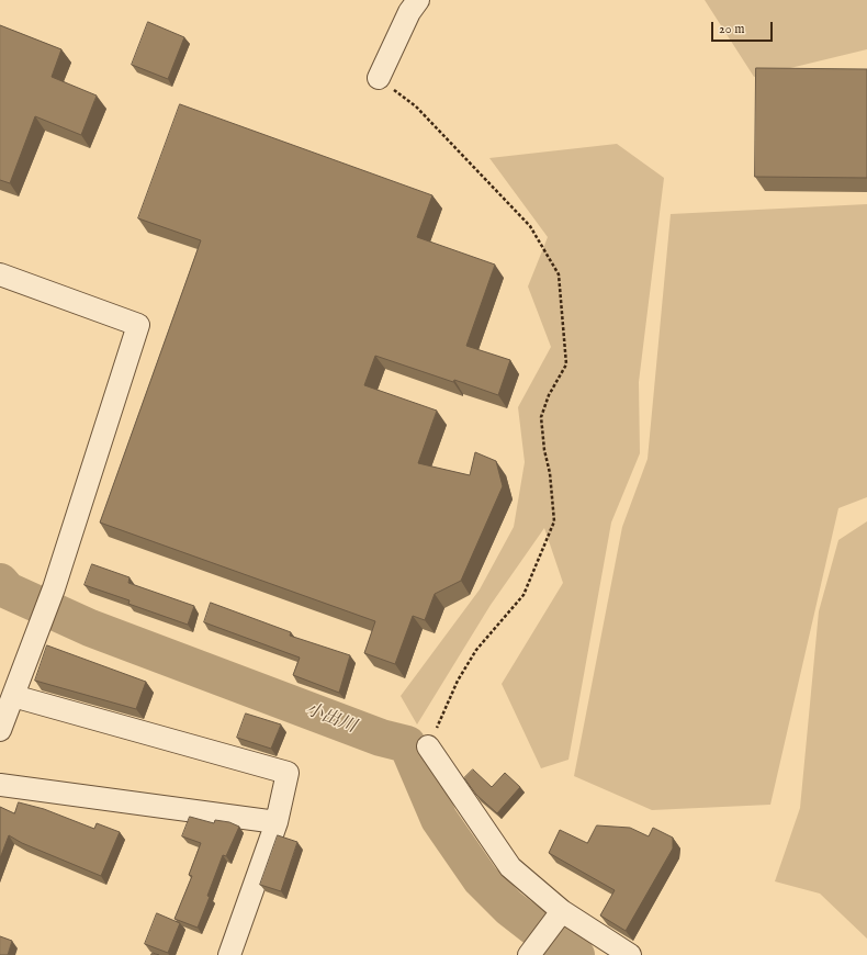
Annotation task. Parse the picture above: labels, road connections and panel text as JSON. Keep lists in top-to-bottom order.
{
  "water": ["小出川"],
  "scale_bar": "20 m"
}
